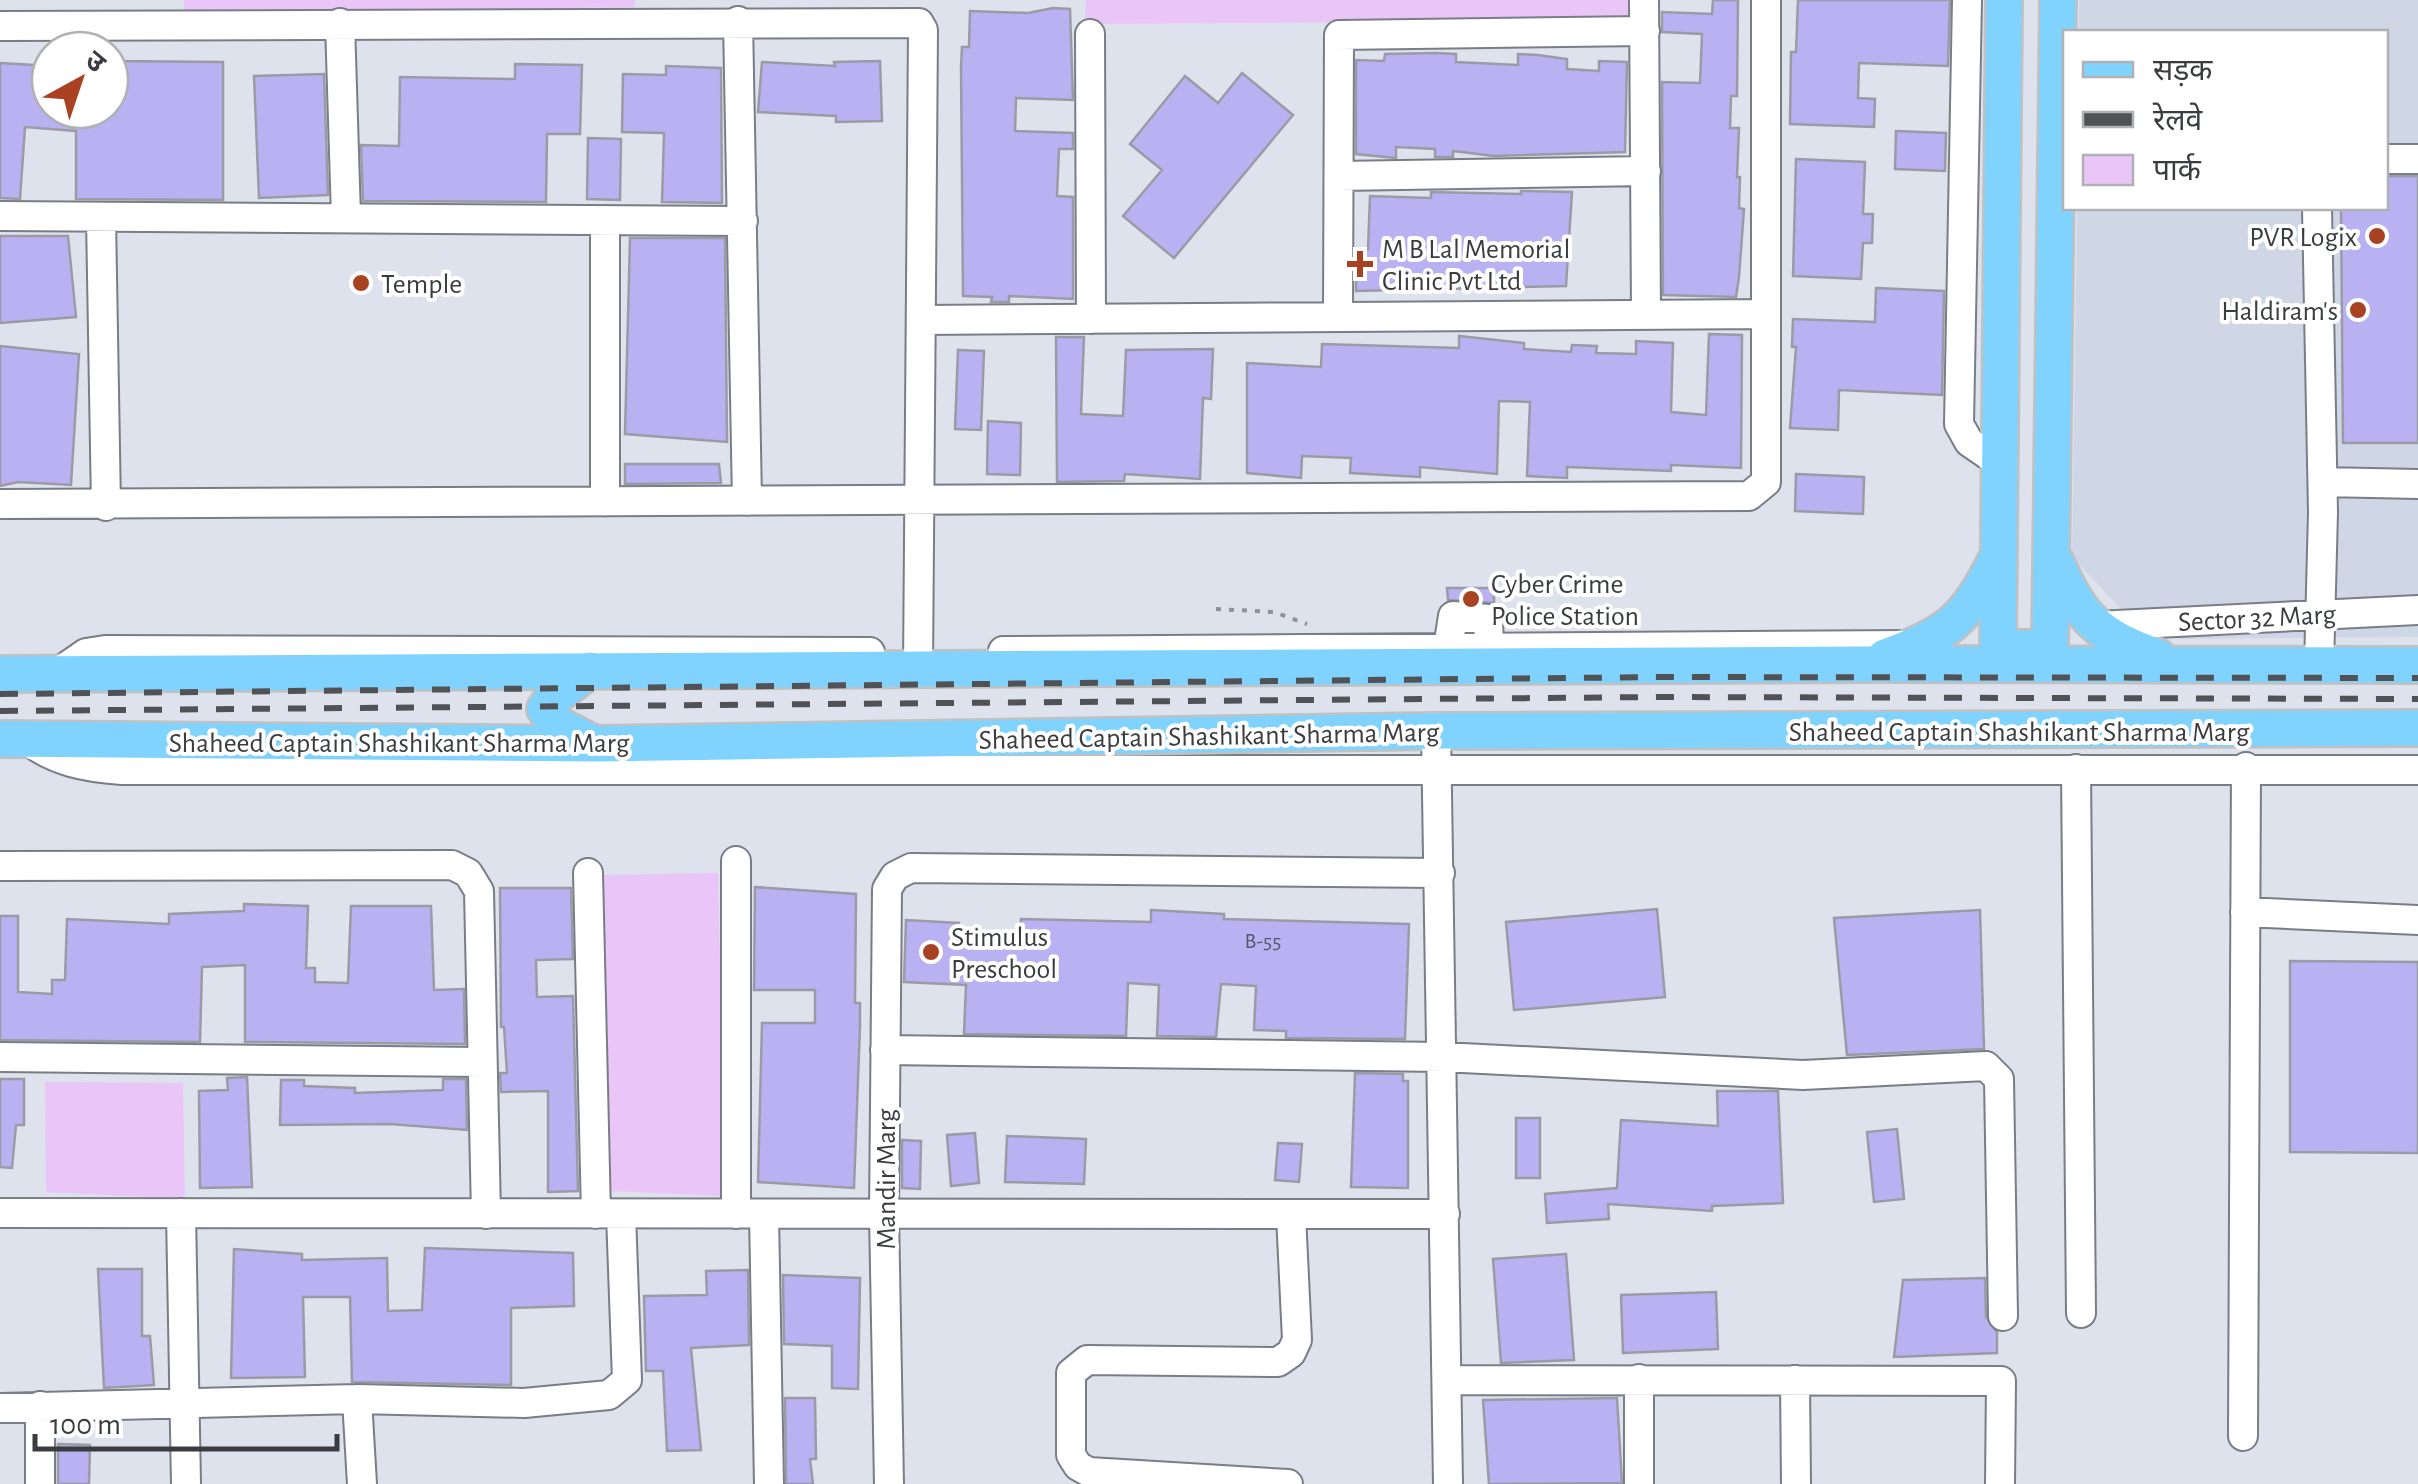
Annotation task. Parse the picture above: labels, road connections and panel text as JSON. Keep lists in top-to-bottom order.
{
  "streets": {
    "main road": ["Shaheed Captain Shashikant Sharma Marg"],
    "street": ["Sector 32 Marg", "Mandir Marg"]
  },
  "places": {
    "other": [
      "PVR Logix",
      "Temple",
      "Haldiram's",
      "Cyber Crime Police Station",
      "Stimulus Preschool"
    ],
    "health": ["M B Lal Memorial Clinic Pvt Ltd"]
  },
  "house_numbers": ["B-55"],
  "legend": ["सड़क", "रेलवे", "पार्क"],
  "scale_bar": "100 m",
  "north": "top right"
}
